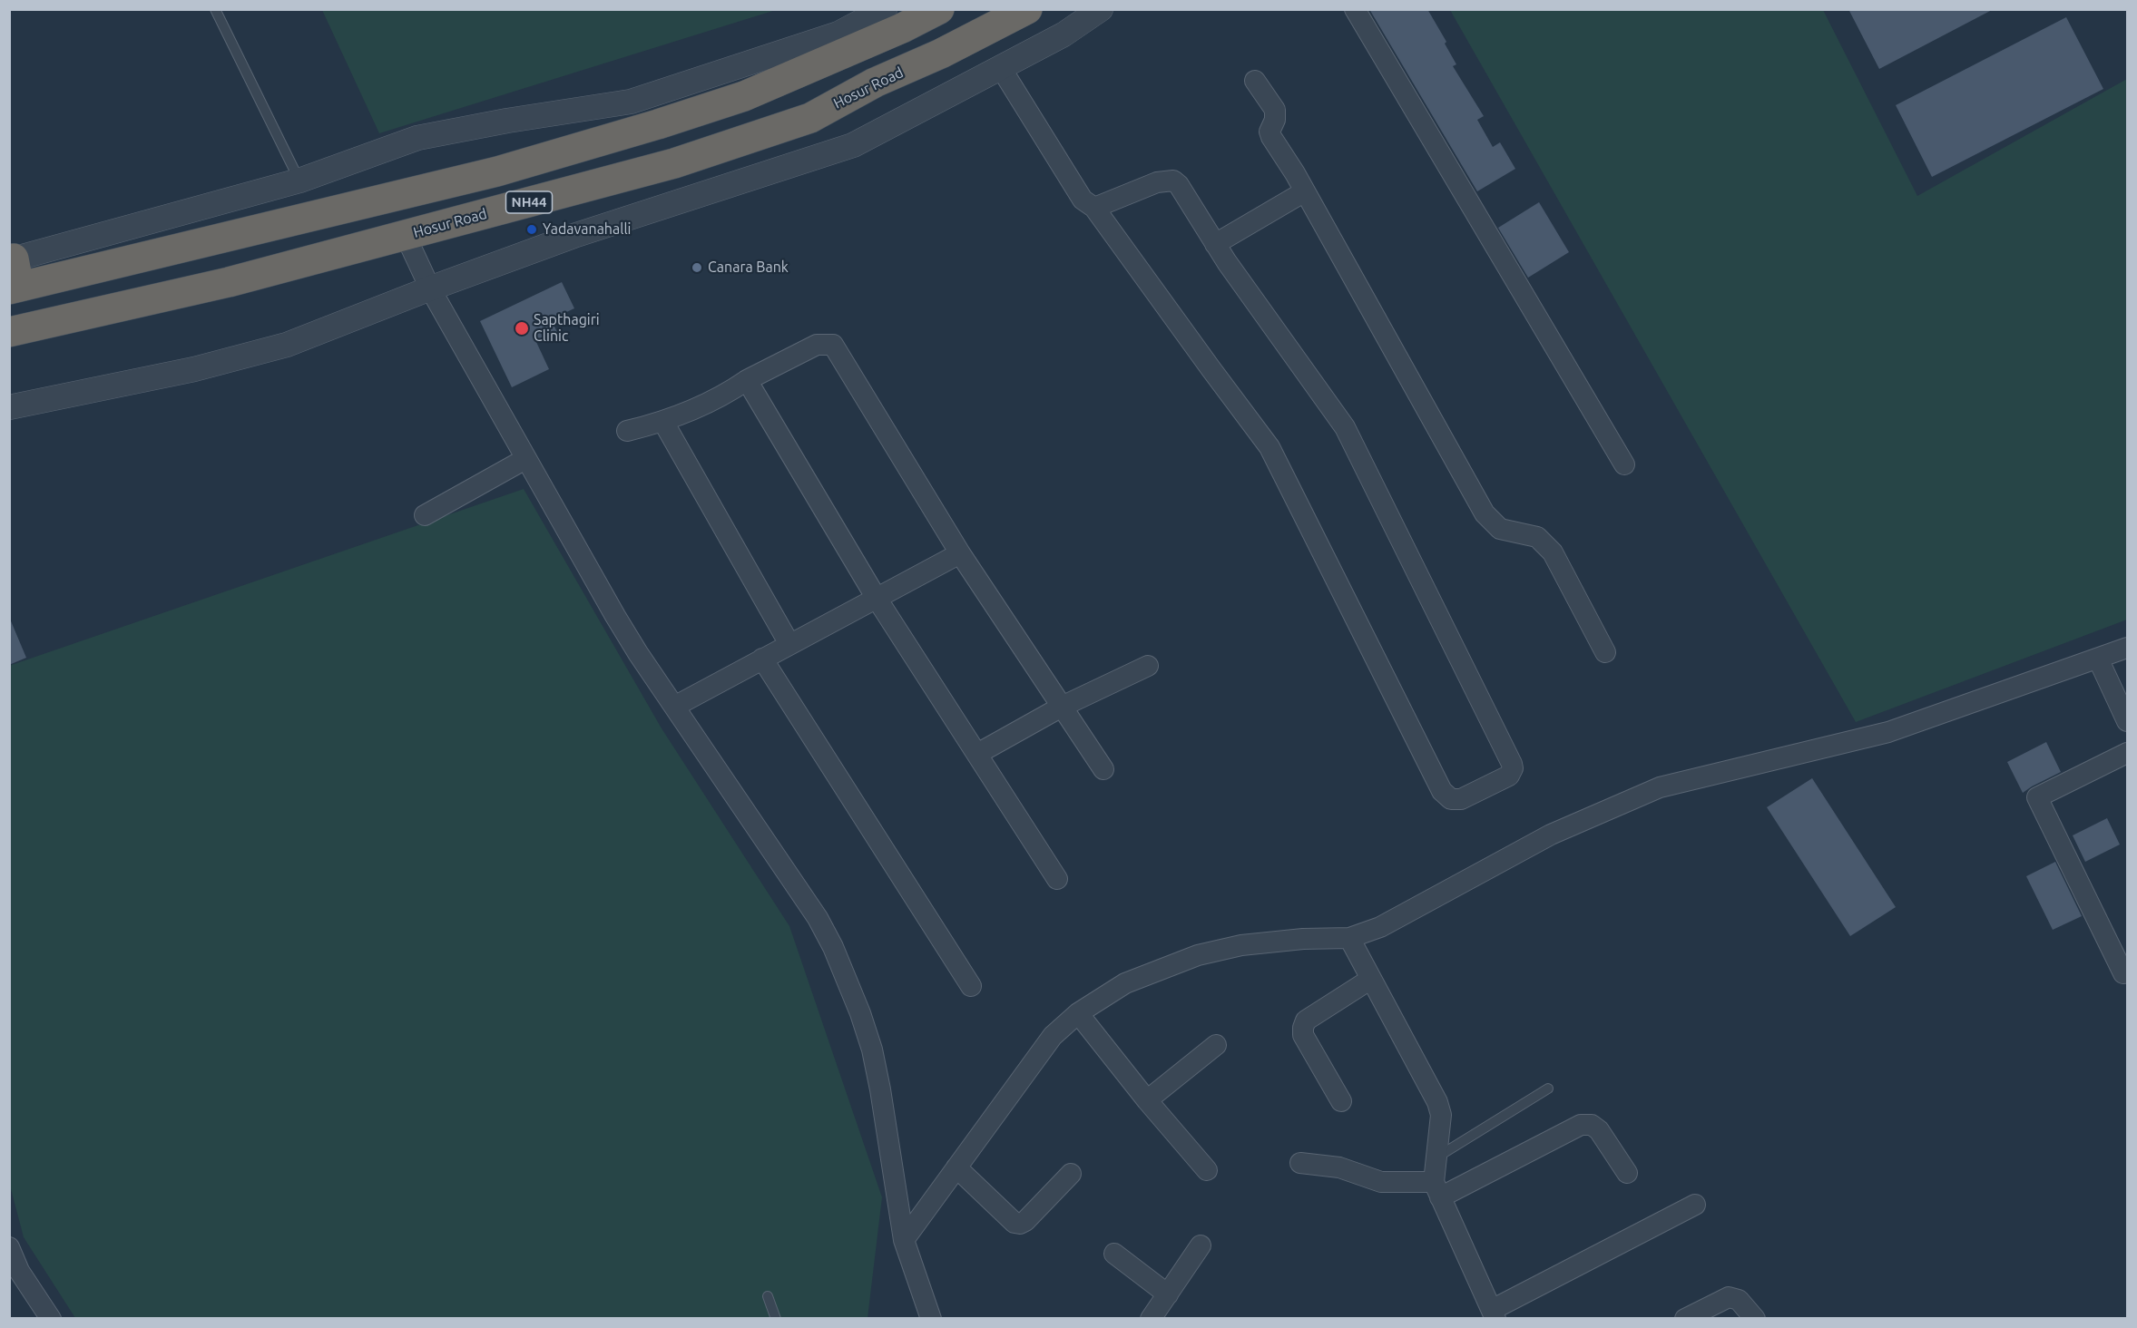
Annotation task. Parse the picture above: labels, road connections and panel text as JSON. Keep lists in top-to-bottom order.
{
  "streets": {
    "highway": ["Hosur Road", "NH44"]
  },
  "places": ["Yadavanahalli", "Canara Bank", "Sapthagiri Clinic"]
}
